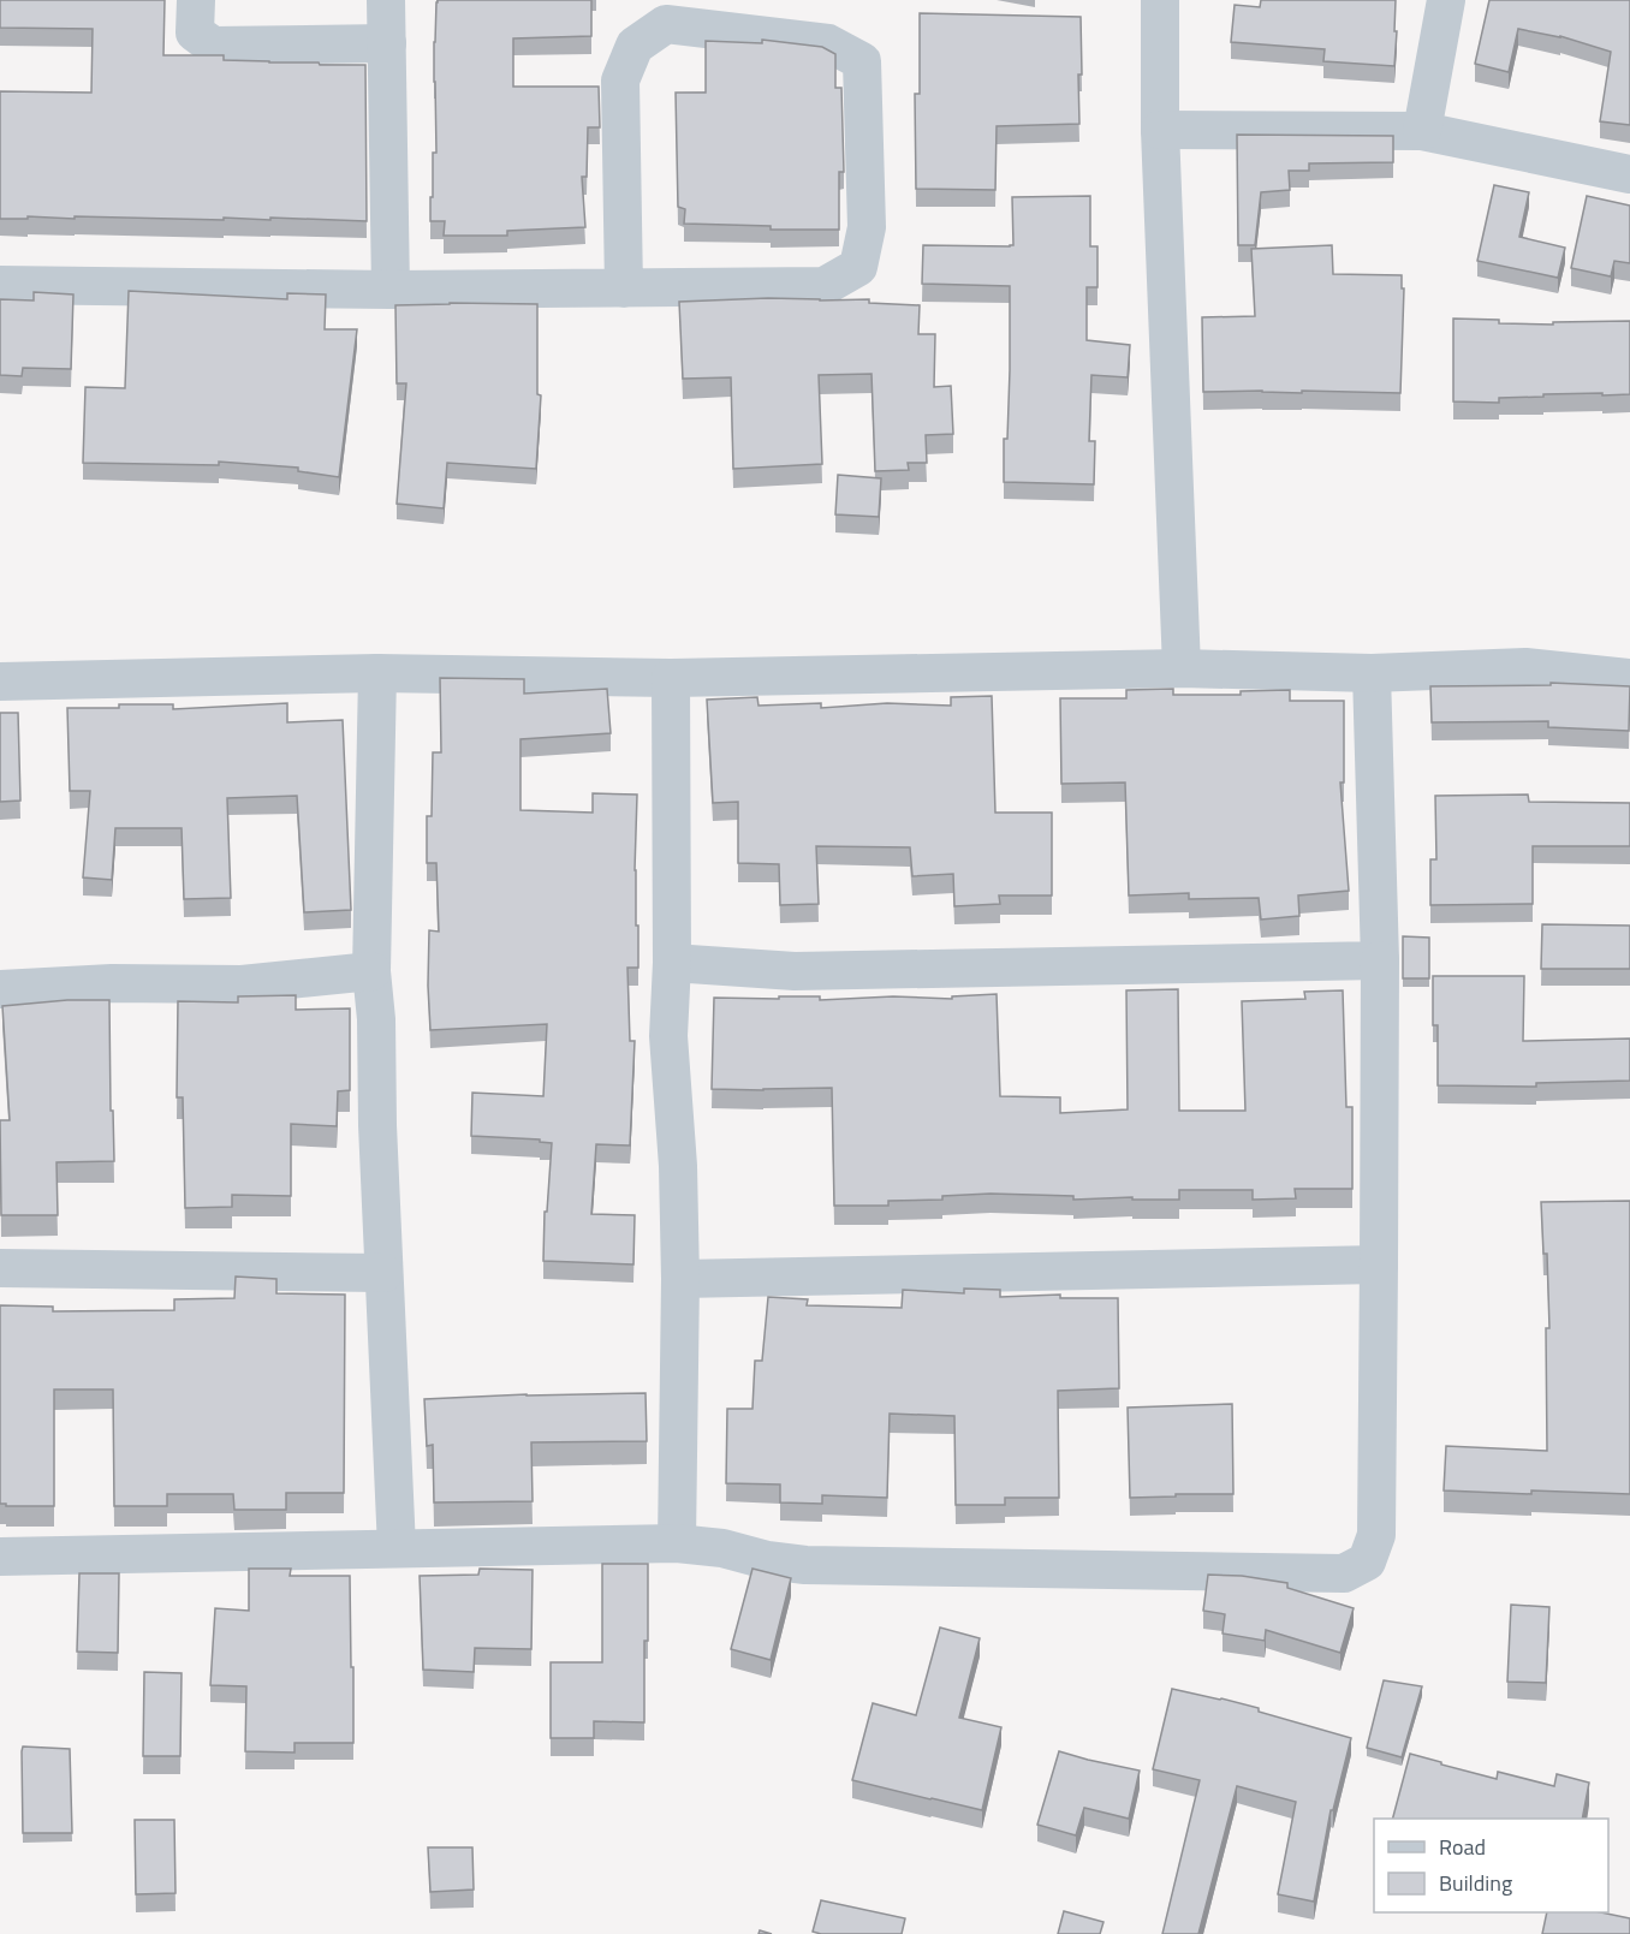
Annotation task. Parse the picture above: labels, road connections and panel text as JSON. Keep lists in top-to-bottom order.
{
  "legend": ["Road", "Building"]
}
